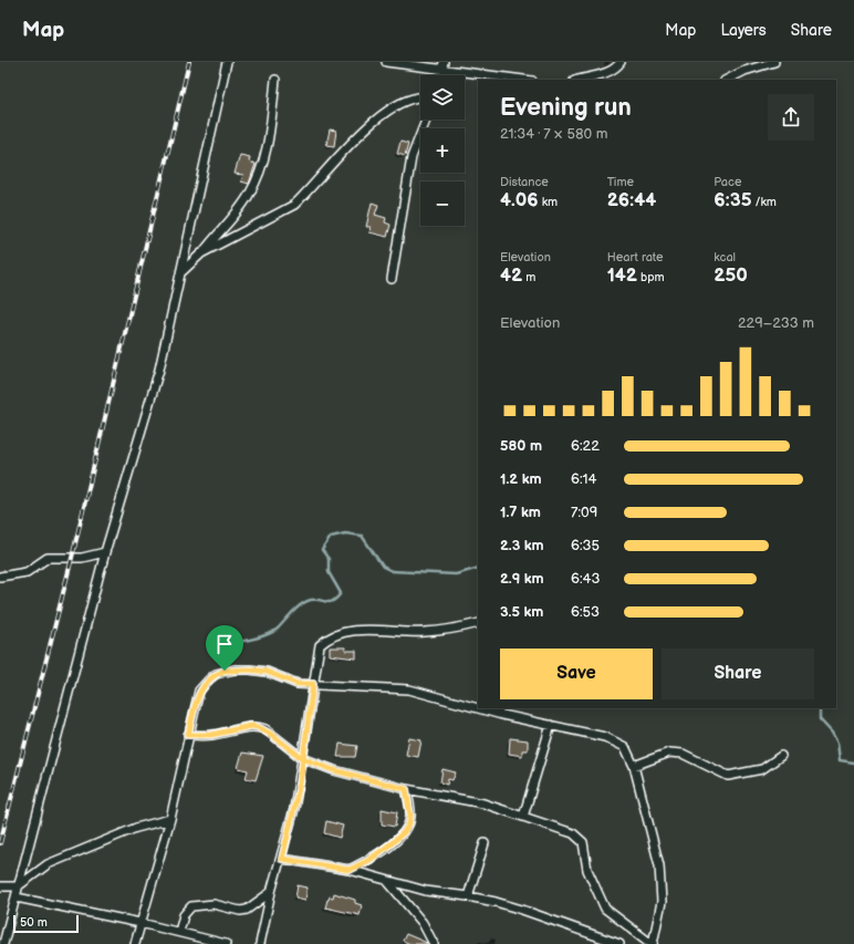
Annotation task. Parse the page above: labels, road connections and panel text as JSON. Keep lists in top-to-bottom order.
{
  "scale_bar": "50 m",
  "page": {
    "header": "Map",
    "nav": ["Map", "Layers", "Share"],
    "map_buttons": ["+", "−"],
    "heading": ["Evening run", "21:34 · 7 × 580 m"],
    "stats": [
      ["Distance", "4.06 km"],
      ["Time", "26:44"],
      ["Pace", "6:35 /km"],
      ["Elevation", "42 m"],
      ["Heart rate", "142 bpm"],
      ["kcal", "250"]
    ],
    "chart": ["Elevation", "229–233 m"],
    "list": [
      {
        "name": "580 m",
        "note": "6:22"
      },
      {
        "name": "1.2 km",
        "note": "6:14"
      },
      {
        "name": "1.7 km",
        "note": "7:09"
      },
      {
        "name": "2.3 km",
        "note": "6:35"
      },
      {
        "name": "2.9 km",
        "note": "6:43"
      },
      {
        "name": "3.5 km",
        "note": "6:53"
      }
    ],
    "buttons": ["Save", "Share"],
    "scale": "50 m"
  }
}
